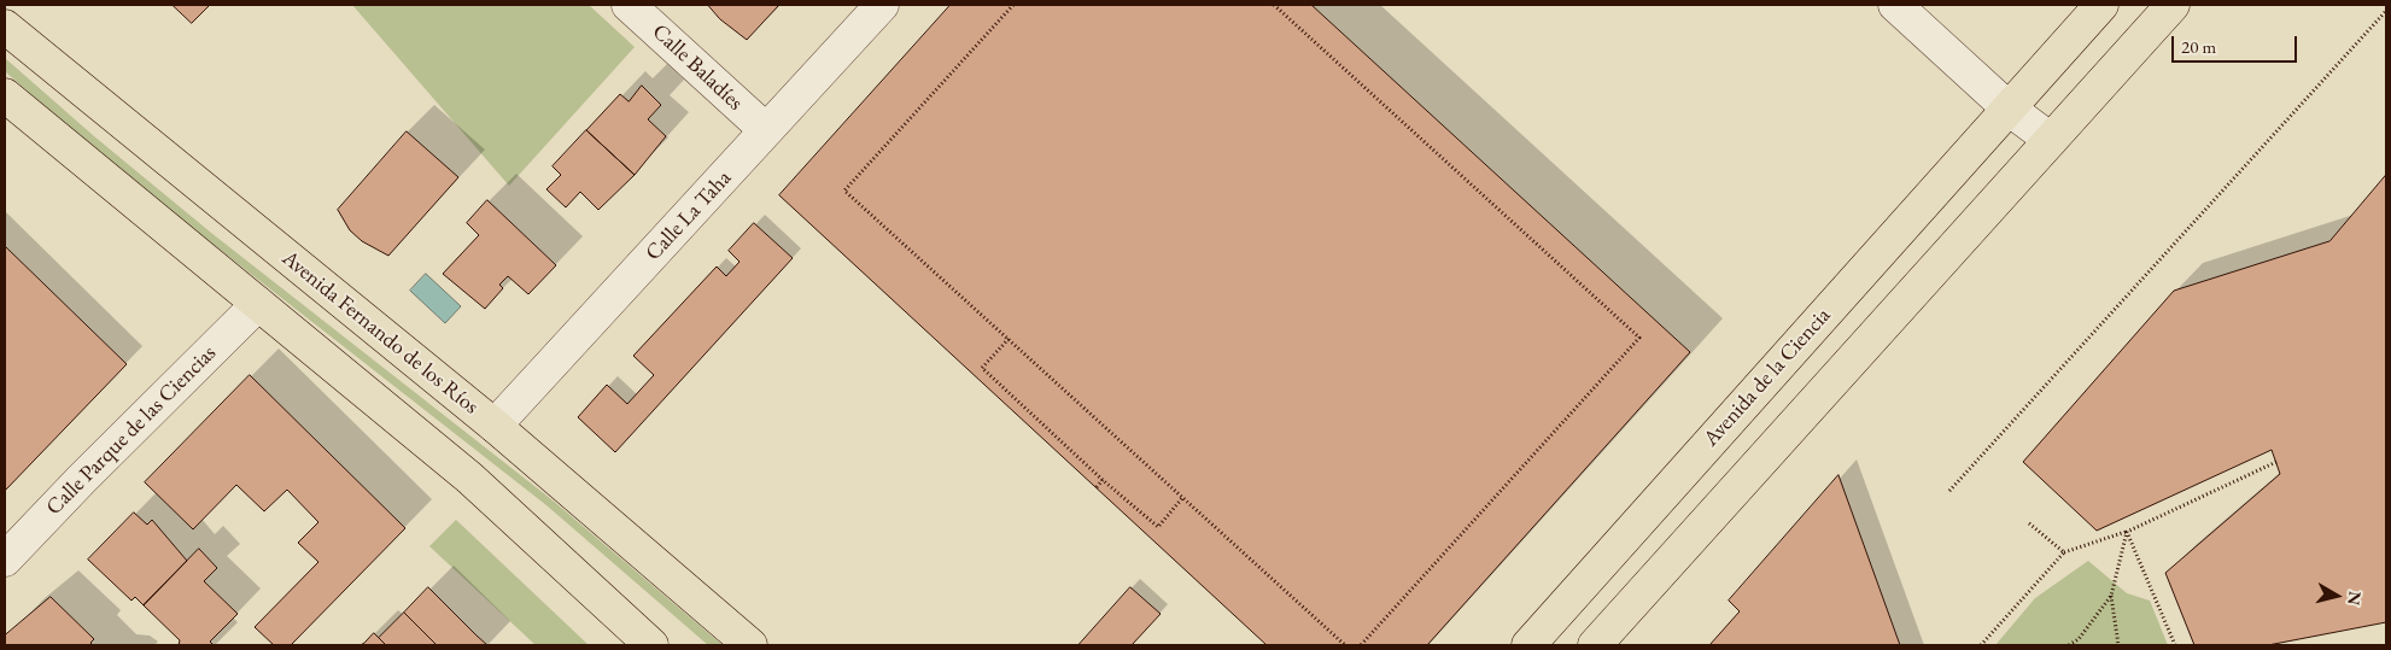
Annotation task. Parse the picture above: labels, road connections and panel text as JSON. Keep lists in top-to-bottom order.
{
  "streets": {
    "main road": ["Avenida Fernando de los Ríos", "Avenida de la Ciencia"],
    "street": ["Calle Baladíes", "Calle La Taha", "Calle Parque de las Ciencias"]
  },
  "crossings": [
    ["Calle Baladíes", "Calle La Taha"],
    ["Calle La Taha", "Avenida Fernando de los Ríos"]
  ],
  "scale_bar": "20 m",
  "north": "right"
}
